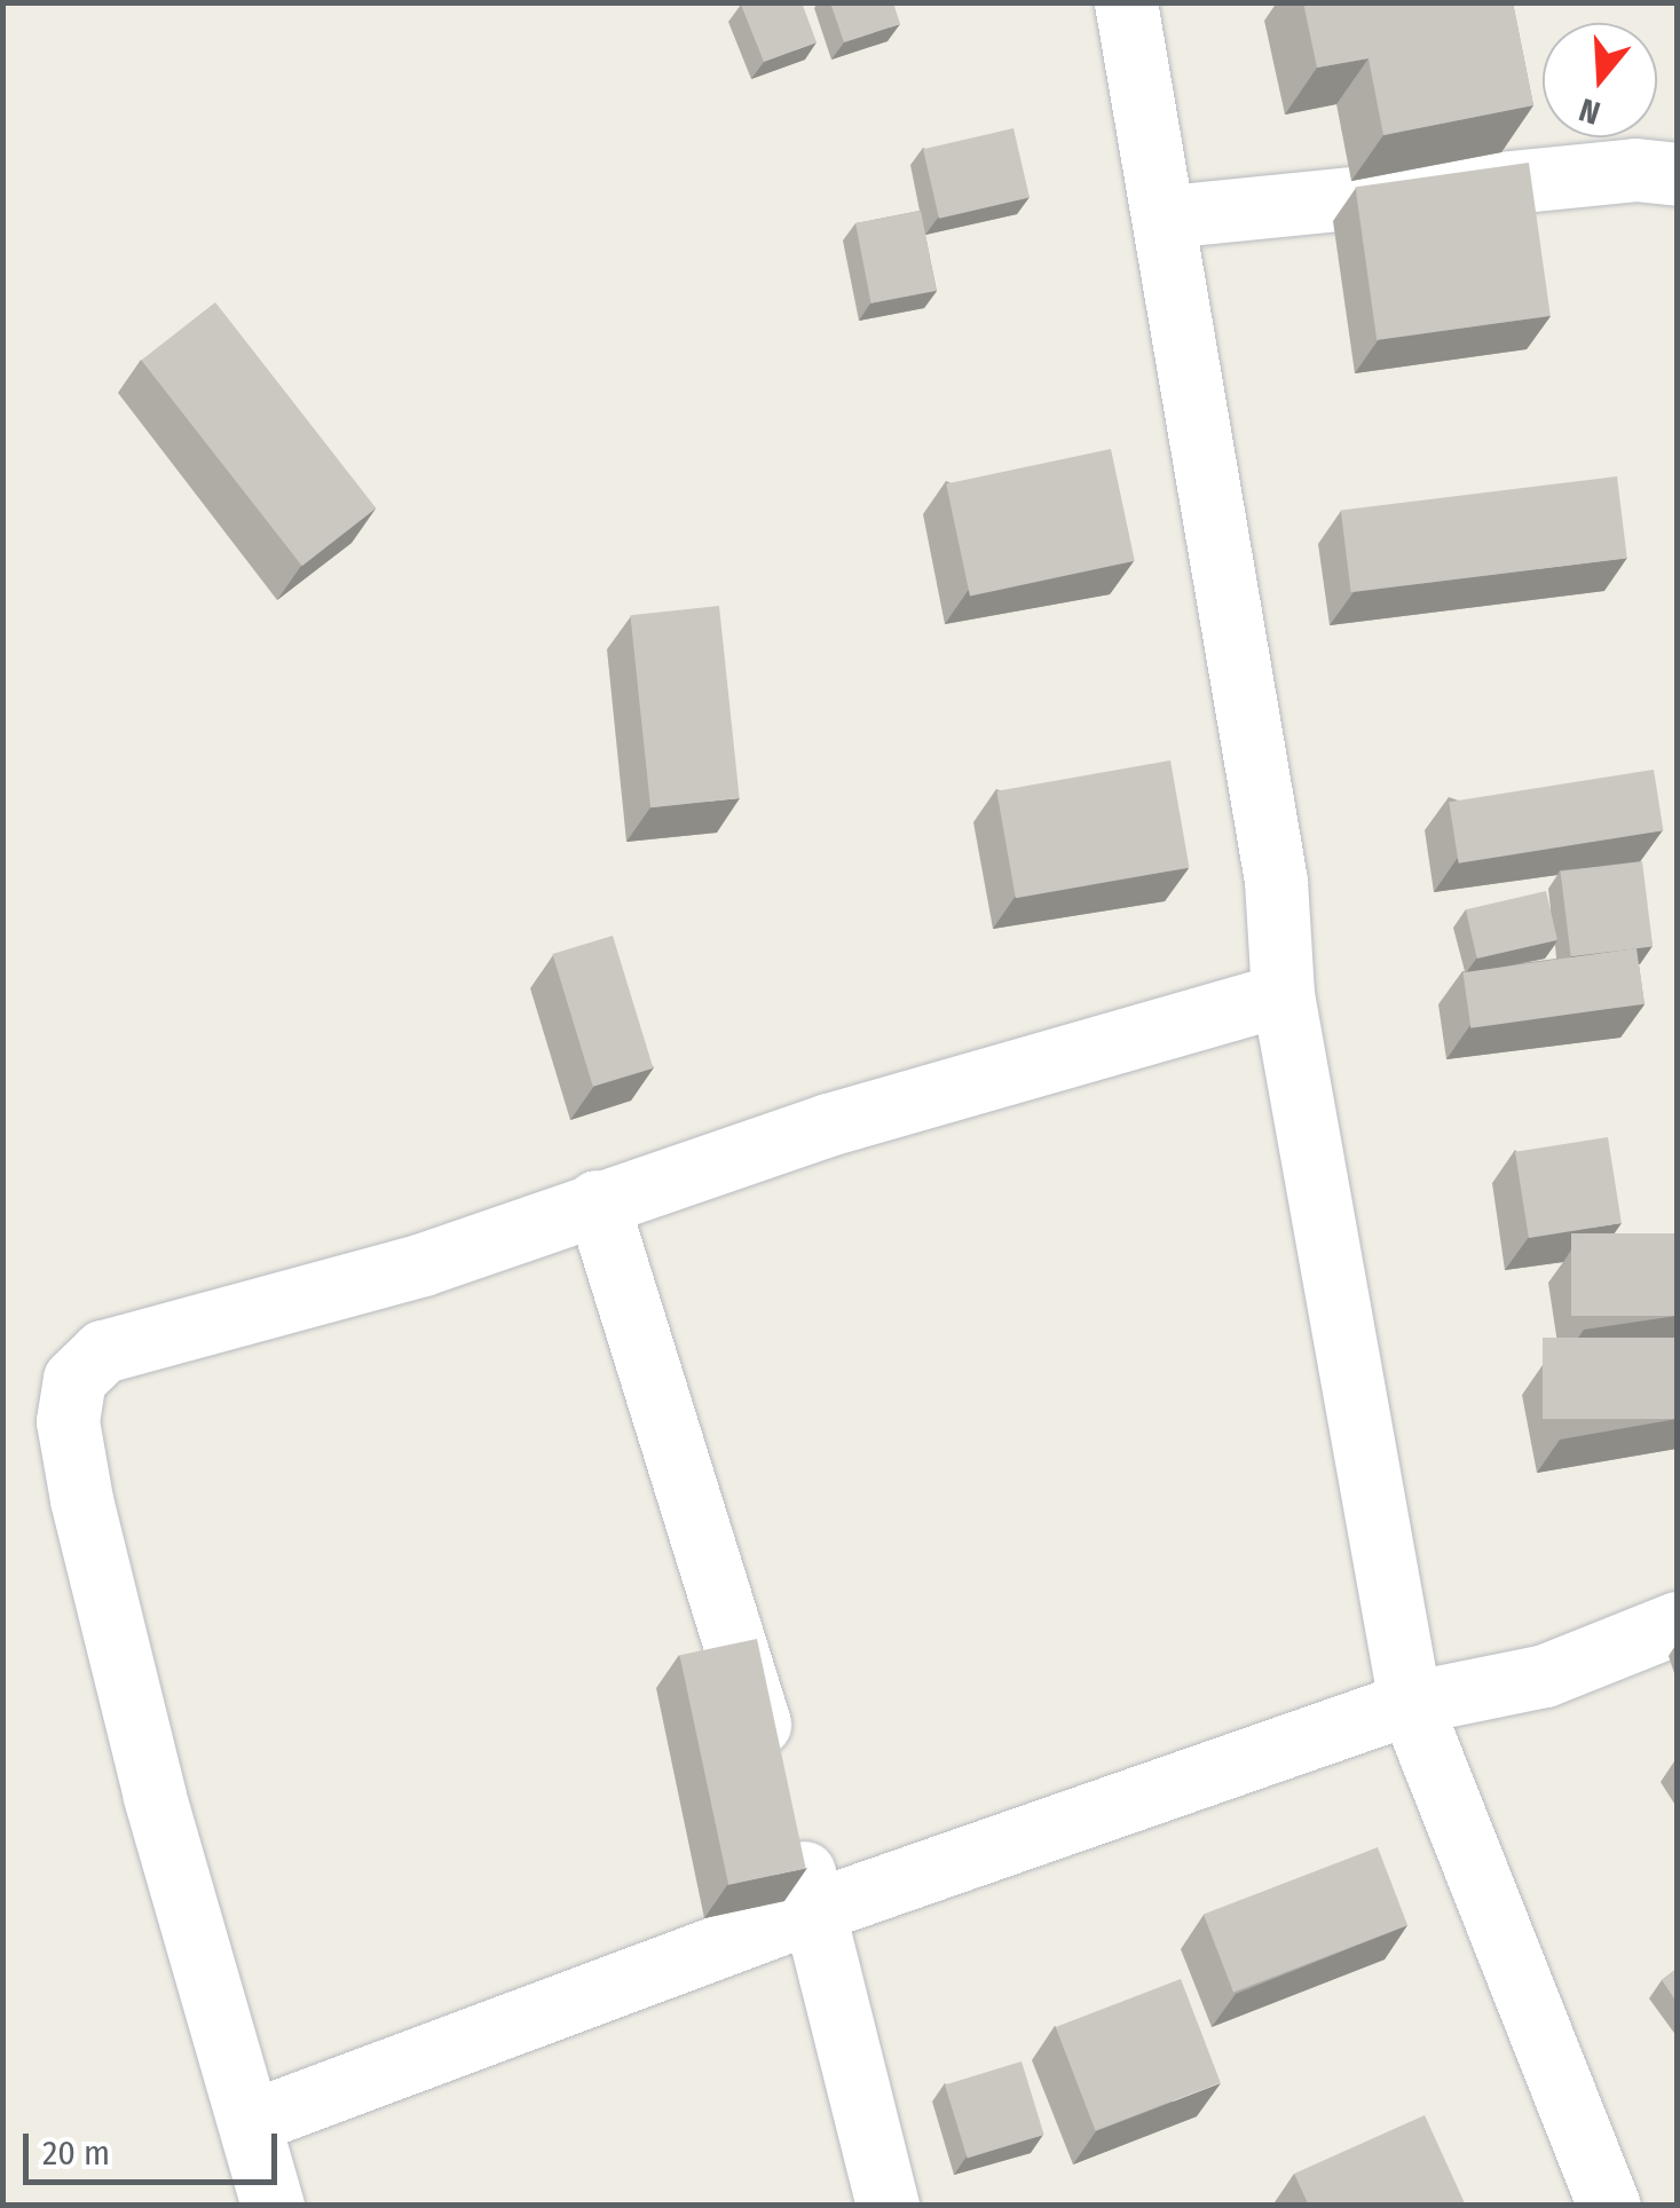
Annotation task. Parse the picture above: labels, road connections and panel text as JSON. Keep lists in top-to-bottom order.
{
  "scale_bar": "20 m",
  "north": "bottom"
}
